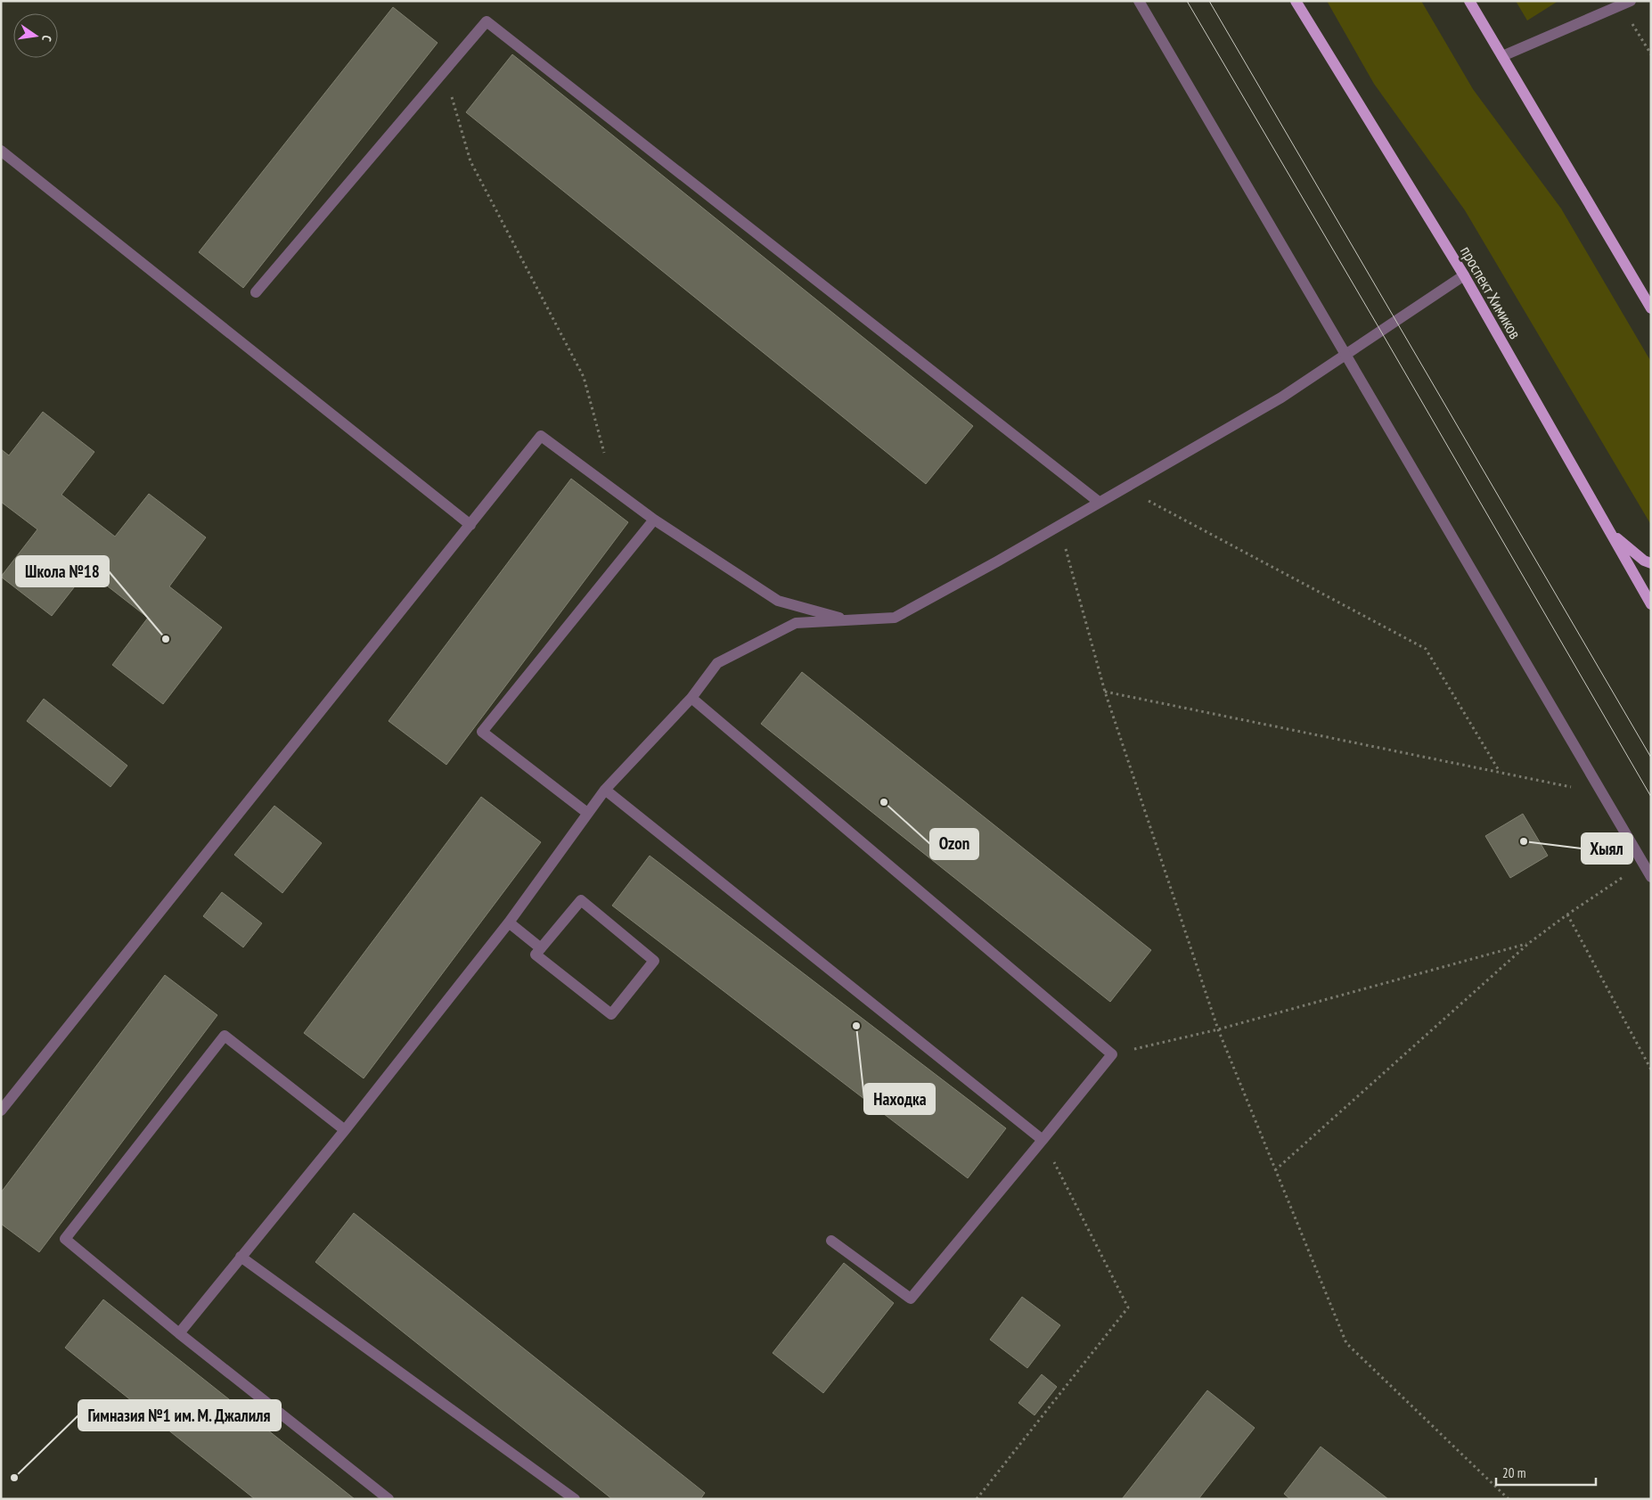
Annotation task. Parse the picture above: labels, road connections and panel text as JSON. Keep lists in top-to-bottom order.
{
  "streets": {
    "main road": ["проспект Химиков"]
  },
  "places": [
    "Школа №18",
    "Ozon",
    "Хыял",
    "Находка",
    "Гимназия №1 им. М. Джалиля"
  ],
  "scale_bar": "20 m",
  "north": "right"
}
